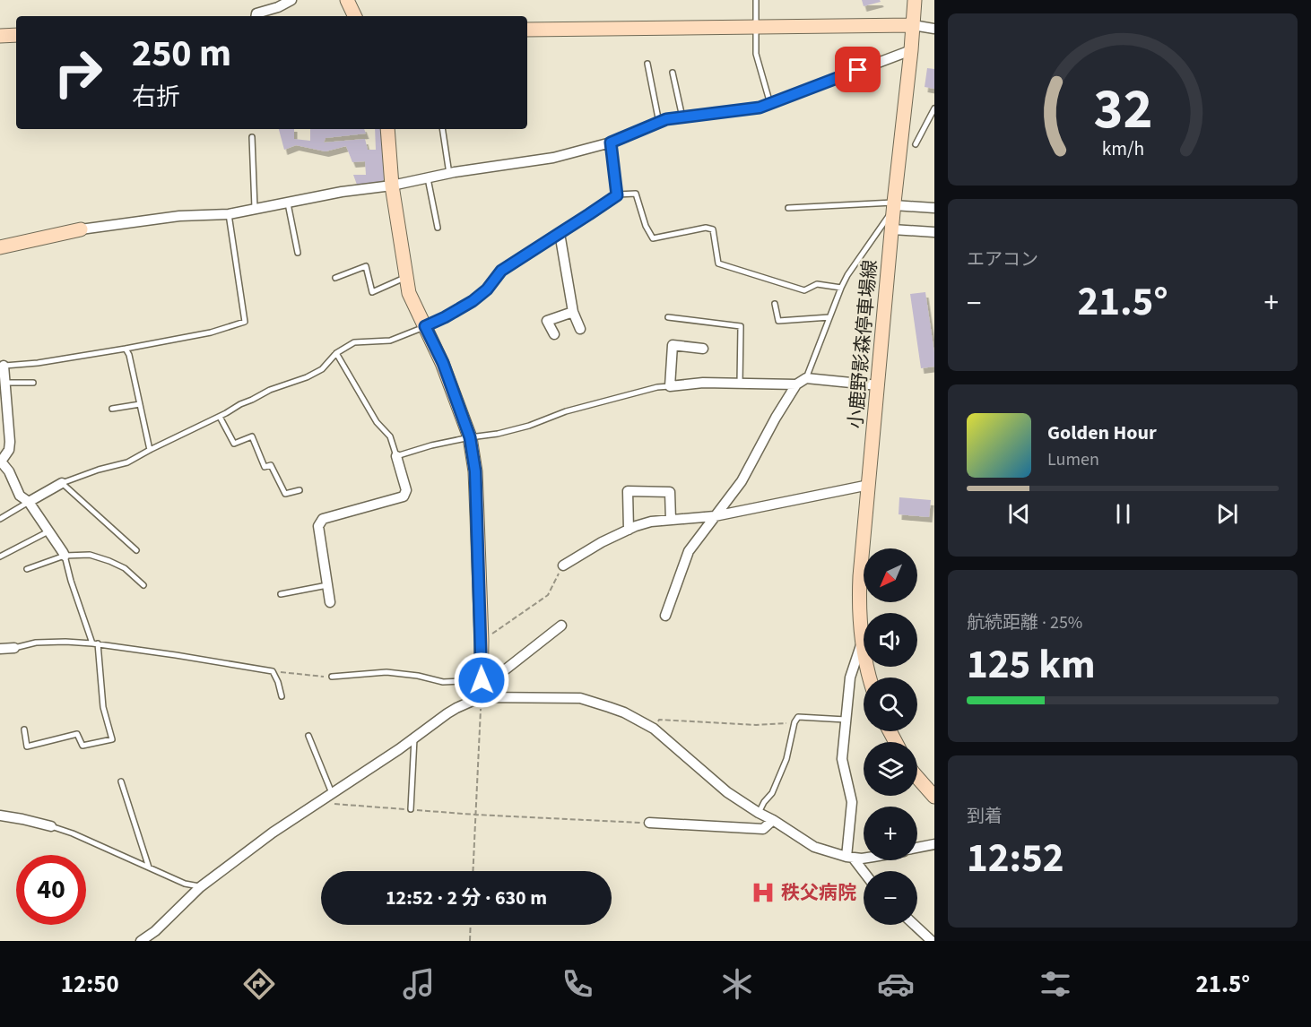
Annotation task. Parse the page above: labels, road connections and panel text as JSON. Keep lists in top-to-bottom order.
{
  "streets": {
    "street": ["小鹿野影森停車場線"]
  },
  "places": {
    "hospital": ["秩父病院"]
  },
  "north": "bottom left",
  "page": {
    "turn": ["250 m", "右折"],
    "tile": [
      "エアコン",
      ["航続距離 · 25%", "125 km"],
      ["到着", "12:52"]
    ],
    "heat": ["−", "21.5°", "+"],
    "song": ["Golden Hour", "Lumen"],
    "map_buttons": ["+", "−"],
    "limit": "40",
    "trip": "12:52 · 2 分 · 630 m",
    "tabs": ["12:50", "21.5°"],
    "gauge": ["32", "km/h"]
  }
}
